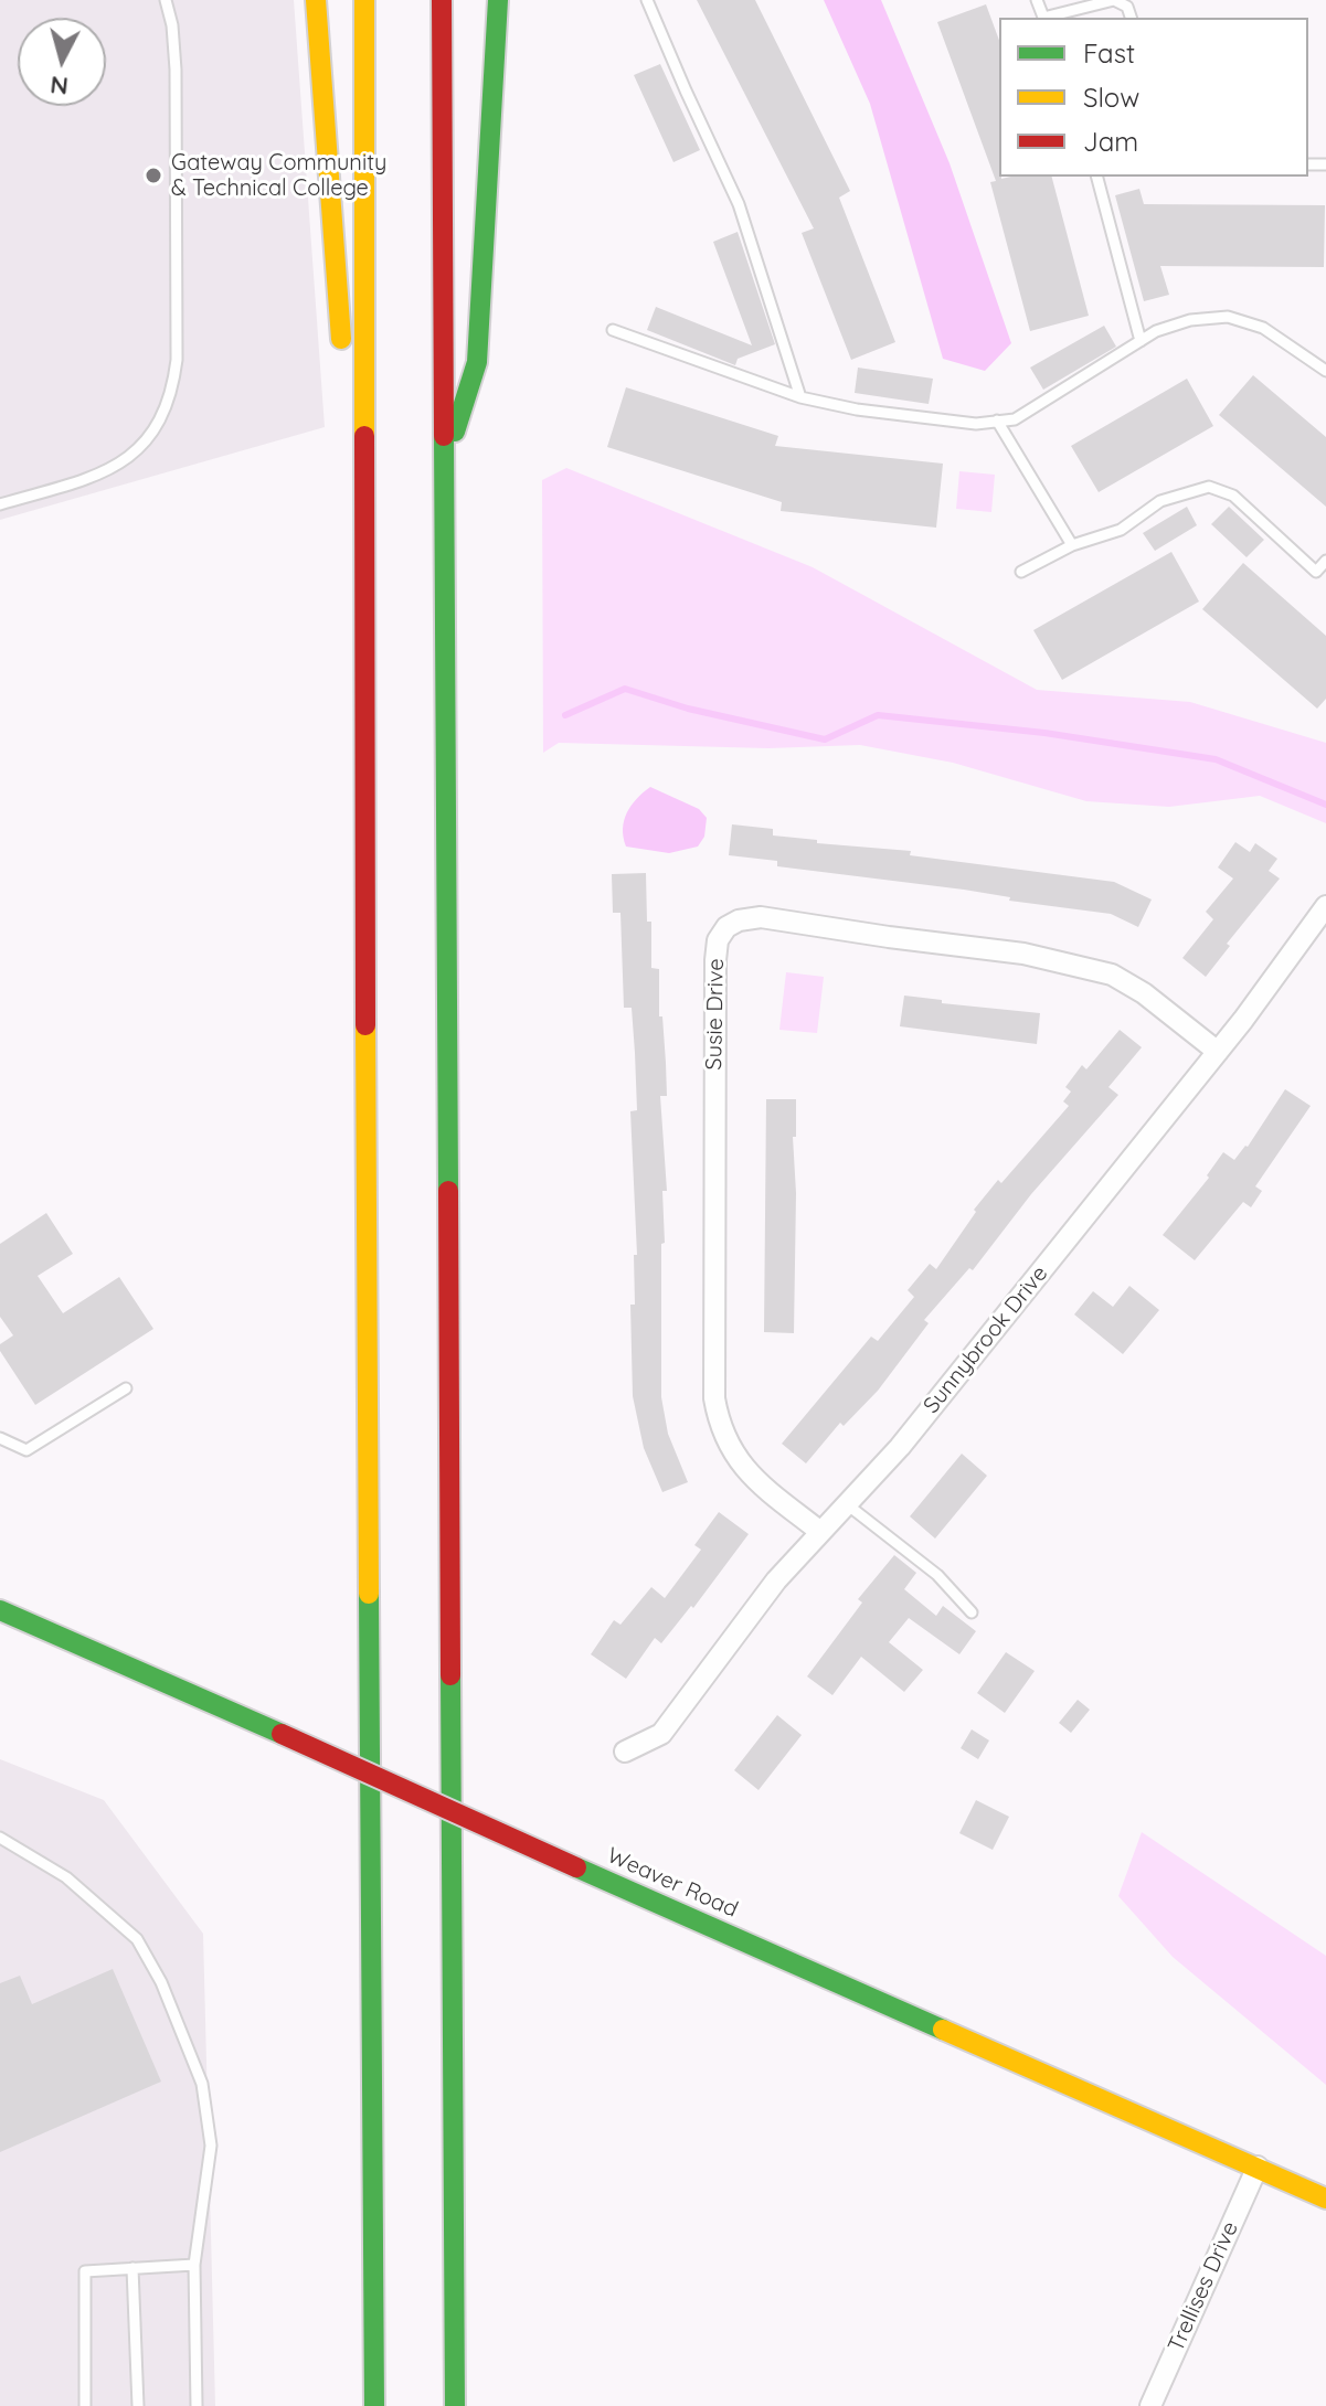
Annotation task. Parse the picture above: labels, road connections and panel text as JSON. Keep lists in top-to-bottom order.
{
  "streets": {
    "main road": ["Weaver Road"],
    "street": ["Susie Drive", "Sunnybrook Drive", "Trellises Drive"]
  },
  "crossings": [
    ["Susie Drive", "Sunnybrook Drive"],
    ["Weaver Road", "Trellises Drive"]
  ],
  "places": ["Gateway Community & Technical College"],
  "legend": ["Fast", "Slow", "Jam"],
  "north": "bottom"
}
